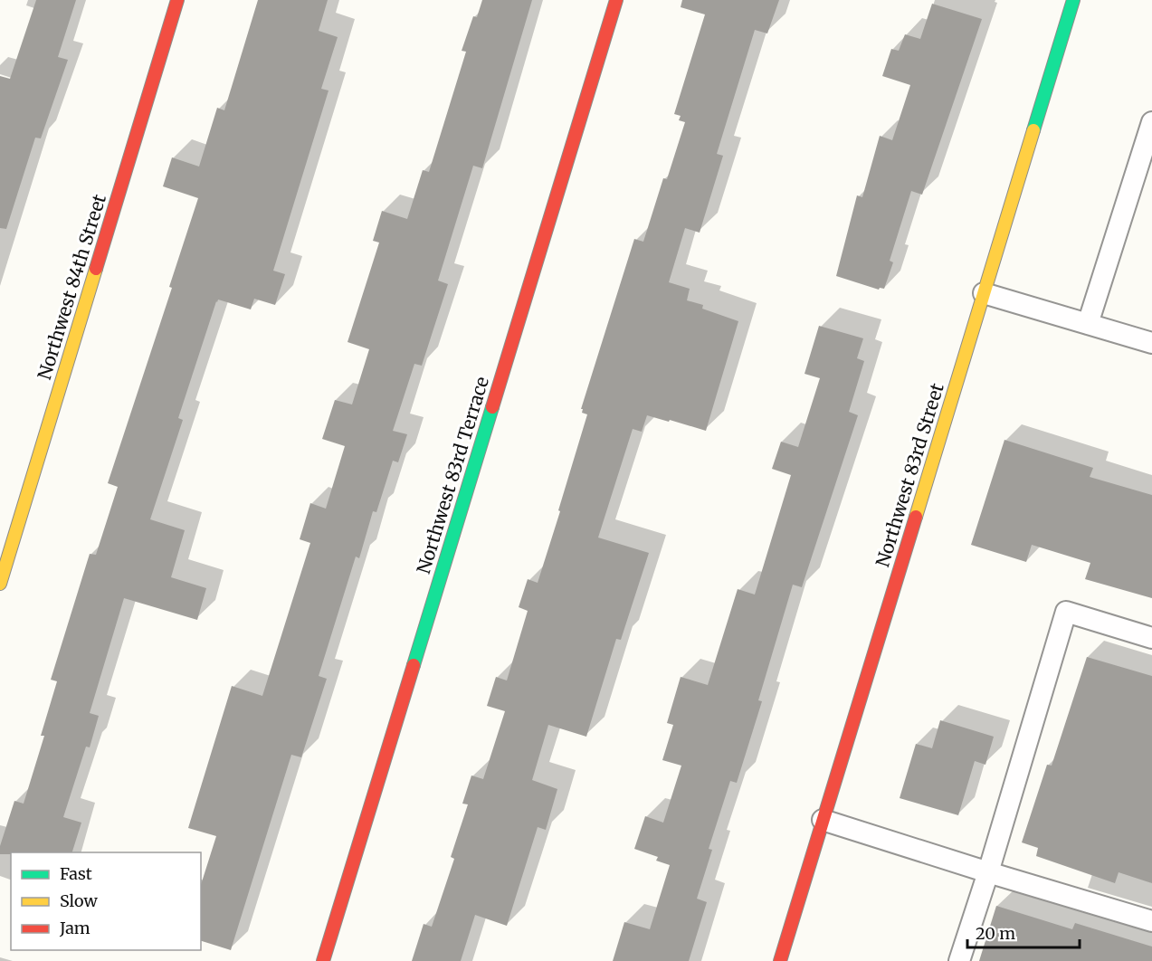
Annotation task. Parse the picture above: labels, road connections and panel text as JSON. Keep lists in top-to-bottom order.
{
  "streets": {
    "street": ["Northwest 84th Street", "Northwest 83rd Terrace", "Northwest 83rd Street"]
  },
  "legend": ["Fast", "Slow", "Jam"],
  "scale_bar": "20 m"
}
